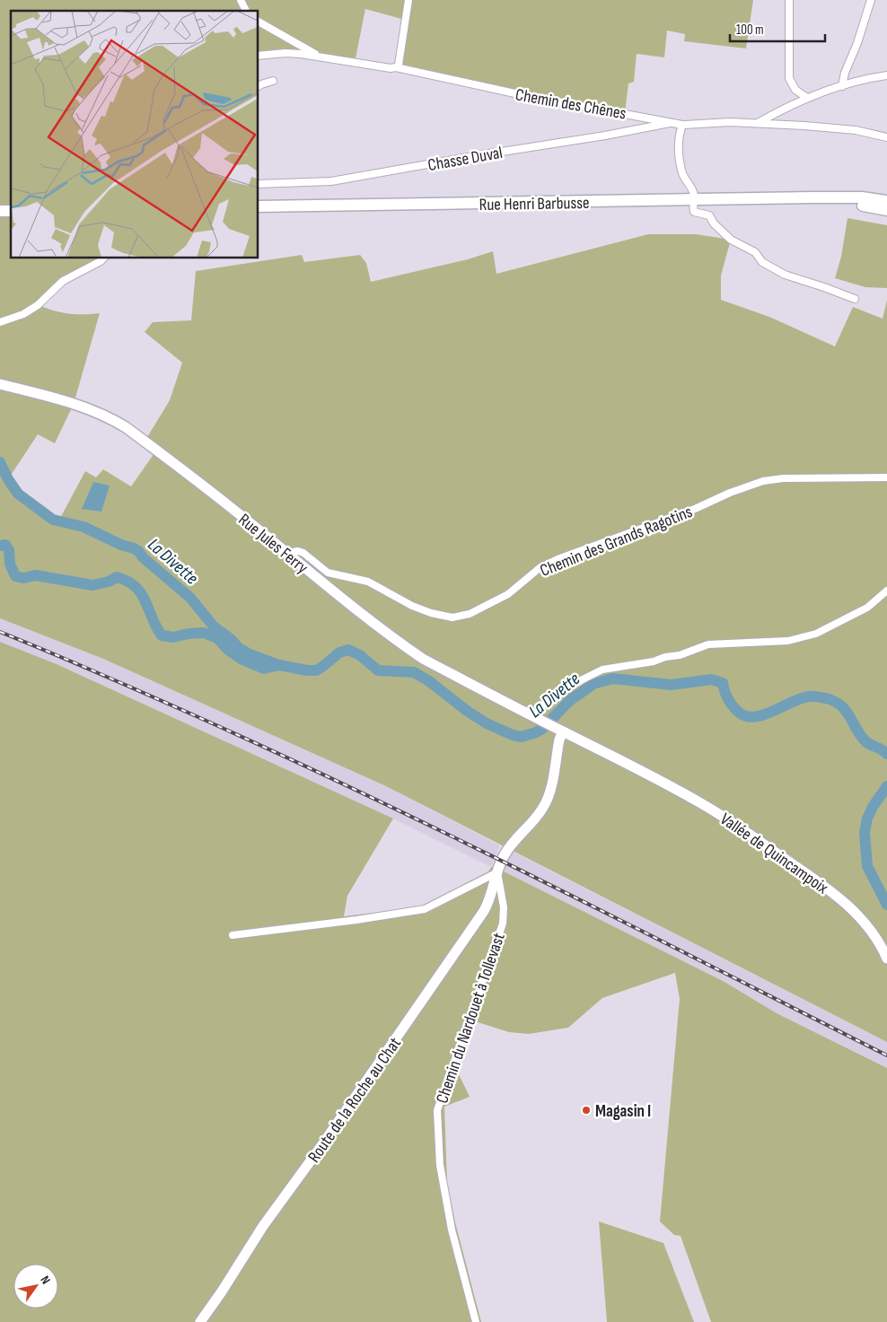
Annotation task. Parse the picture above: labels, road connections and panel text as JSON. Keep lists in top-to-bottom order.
{
  "streets": {
    "main road": [
      "Rue Henri Barbusse",
      "Rue Jules Ferry",
      "Vallée de Quincampoix",
      "Route de la Roche au Chat"
    ],
    "street": [
      "Chemin des Chênes",
      "Chasse Duval",
      "Chemin des Grands Ragotins",
      "Chemin du Nardouet à Tollevast"
    ]
  },
  "crossings": [
    ["Chemin des Chênes", "Chasse Duval"],
    ["Chemin des Grands Ragotins", "Rue Jules Ferry"],
    ["Rue Jules Ferry", "Vallée de Quincampoix"],
    ["Rue Jules Ferry", "Route de la Roche au Chat"],
    ["Vallée de Quincampoix", "Route de la Roche au Chat"],
    ["Chemin du Nardouet à Tollevast", "Route de la Roche au Chat"]
  ],
  "water": ["La Divette"],
  "places": ["Magasin I"],
  "scale_bar": "100 m",
  "north": "top right"
}
